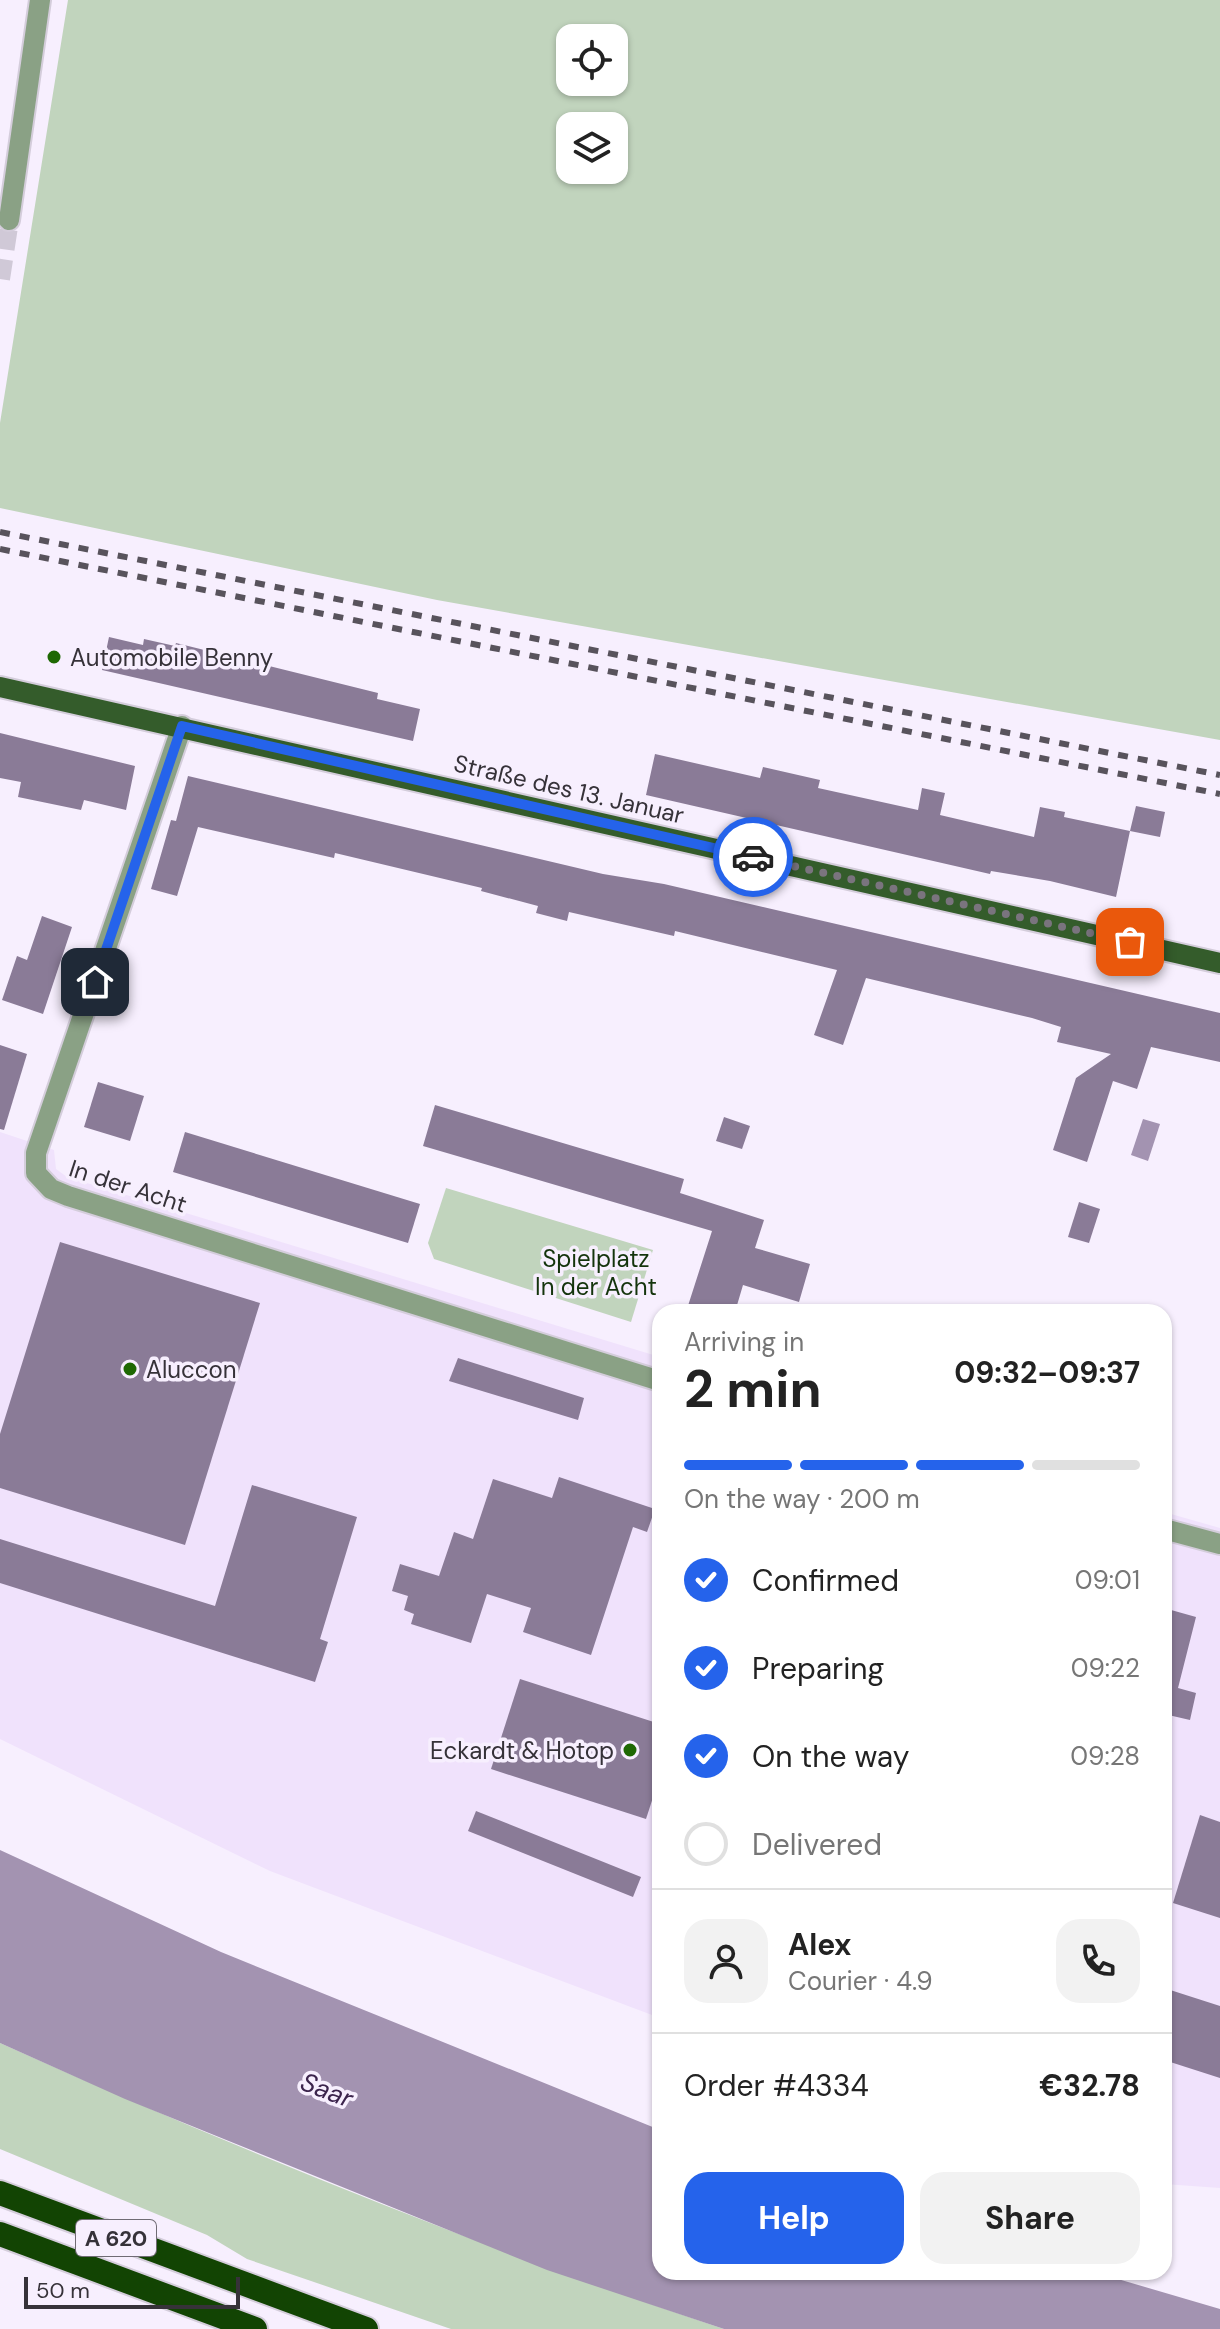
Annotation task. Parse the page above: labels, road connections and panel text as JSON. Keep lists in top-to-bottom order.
{
  "streets": {
    "highway": ["A 620"],
    "main road": ["Straße des 13. Januar"],
    "street": ["In der Acht"]
  },
  "crossings": [
    ["Straße des 13. Januar", "In der Acht"]
  ],
  "water": ["Saar"],
  "parks": ["Spielplatz In der Acht"],
  "places": ["Automobile Benny", "Aluccon", "Eckardt & Hotop"],
  "scale_bar": "50 m",
  "page": {
    "heading": ["2 min", "Arriving in", "09:32–09:37"],
    "panel": [
      "Alex",
      "Courier · 4.9",
      "Order #4334",
      "€32.78"
    ],
    "bar": "On the way · 200 m",
    "list": [
      ["Confirmed", "09:01"],
      ["Preparing", "09:22"],
      ["On the way", "09:28"],
      "Delivered"
    ],
    "buttons": ["Help", "Share"],
    "scale": "50 m"
  }
}
